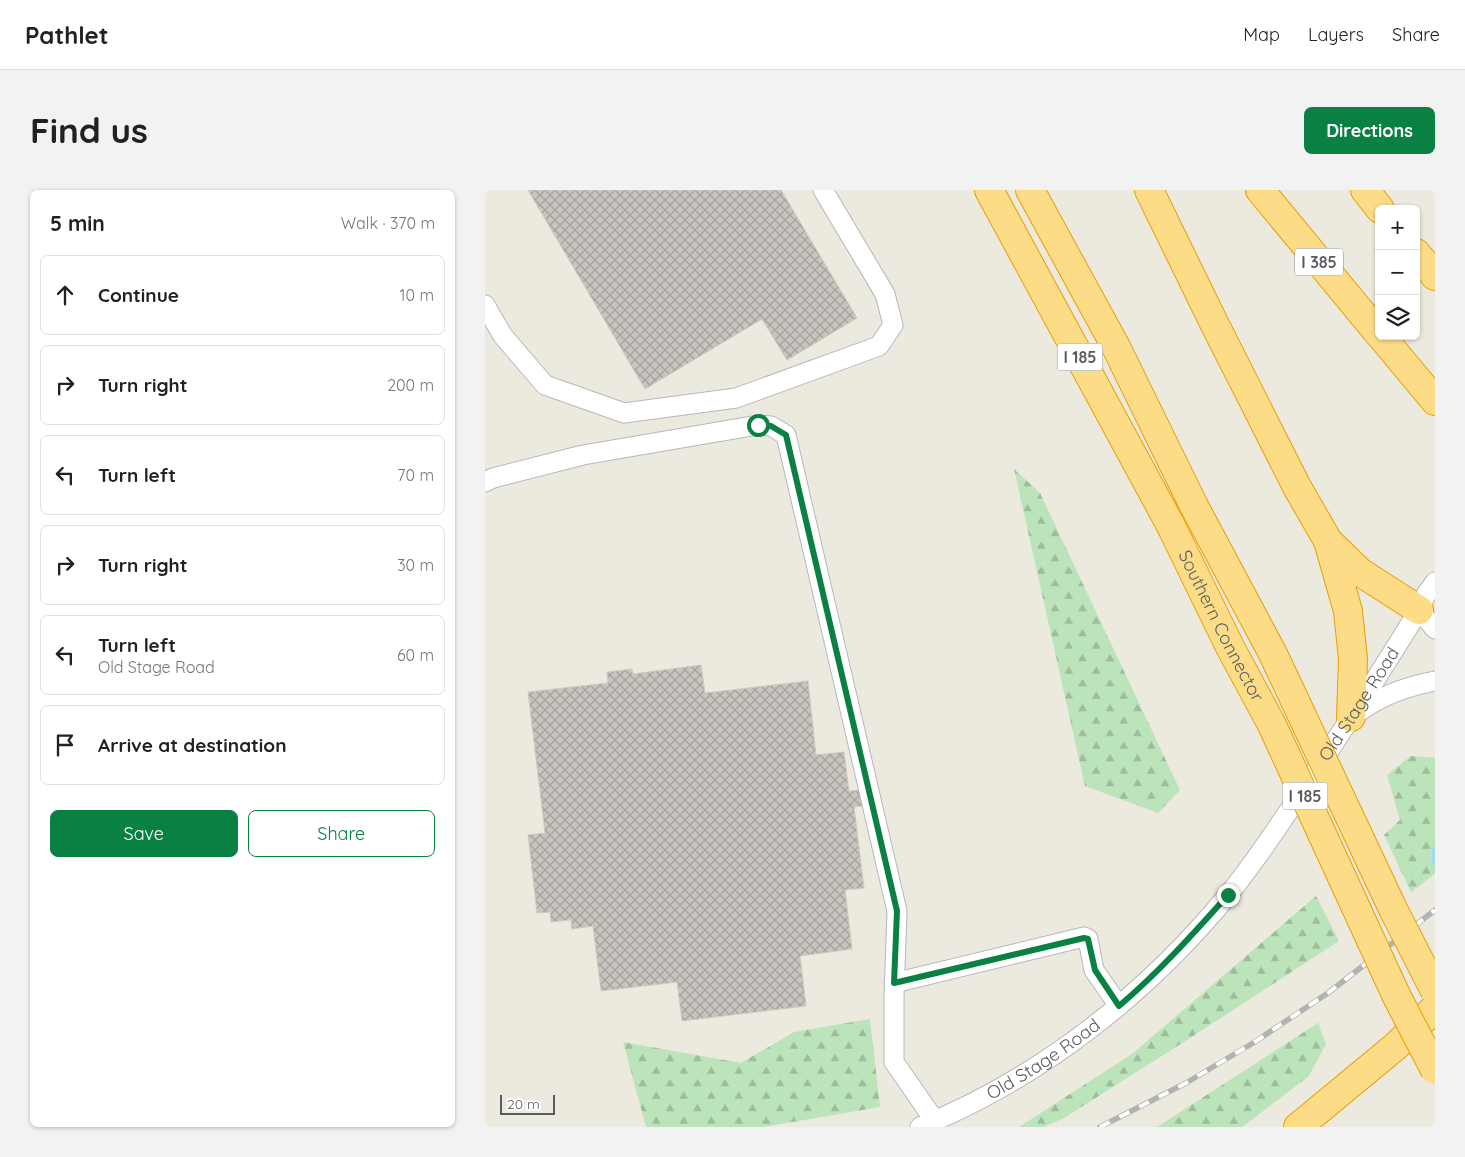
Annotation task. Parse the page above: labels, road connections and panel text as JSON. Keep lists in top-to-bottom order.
{
  "streets": {
    "highway": ["I 385", "I 185", "Southern Connector"],
    "street": ["Old Stage Road"]
  },
  "scale_bar": "20 m",
  "page": {
    "header": "Pathlet",
    "nav": ["Map", "Layers", "Share"],
    "buttons": [
      "Directions",
      ["Save", "Share"]
    ],
    "title": "Find us",
    "heading": ["5 min", "Walk · 370 m"],
    "map_buttons": ["+", "−"],
    "list": [
      ["Continue", "10 m"],
      ["Turn right", "200 m"],
      ["Turn left", "70 m"],
      ["Turn right", "30 m"],
      ["Turn left", "Old Stage Road", "60 m"],
      "Arrive at destination"
    ],
    "scale": "20 m"
  }
}
